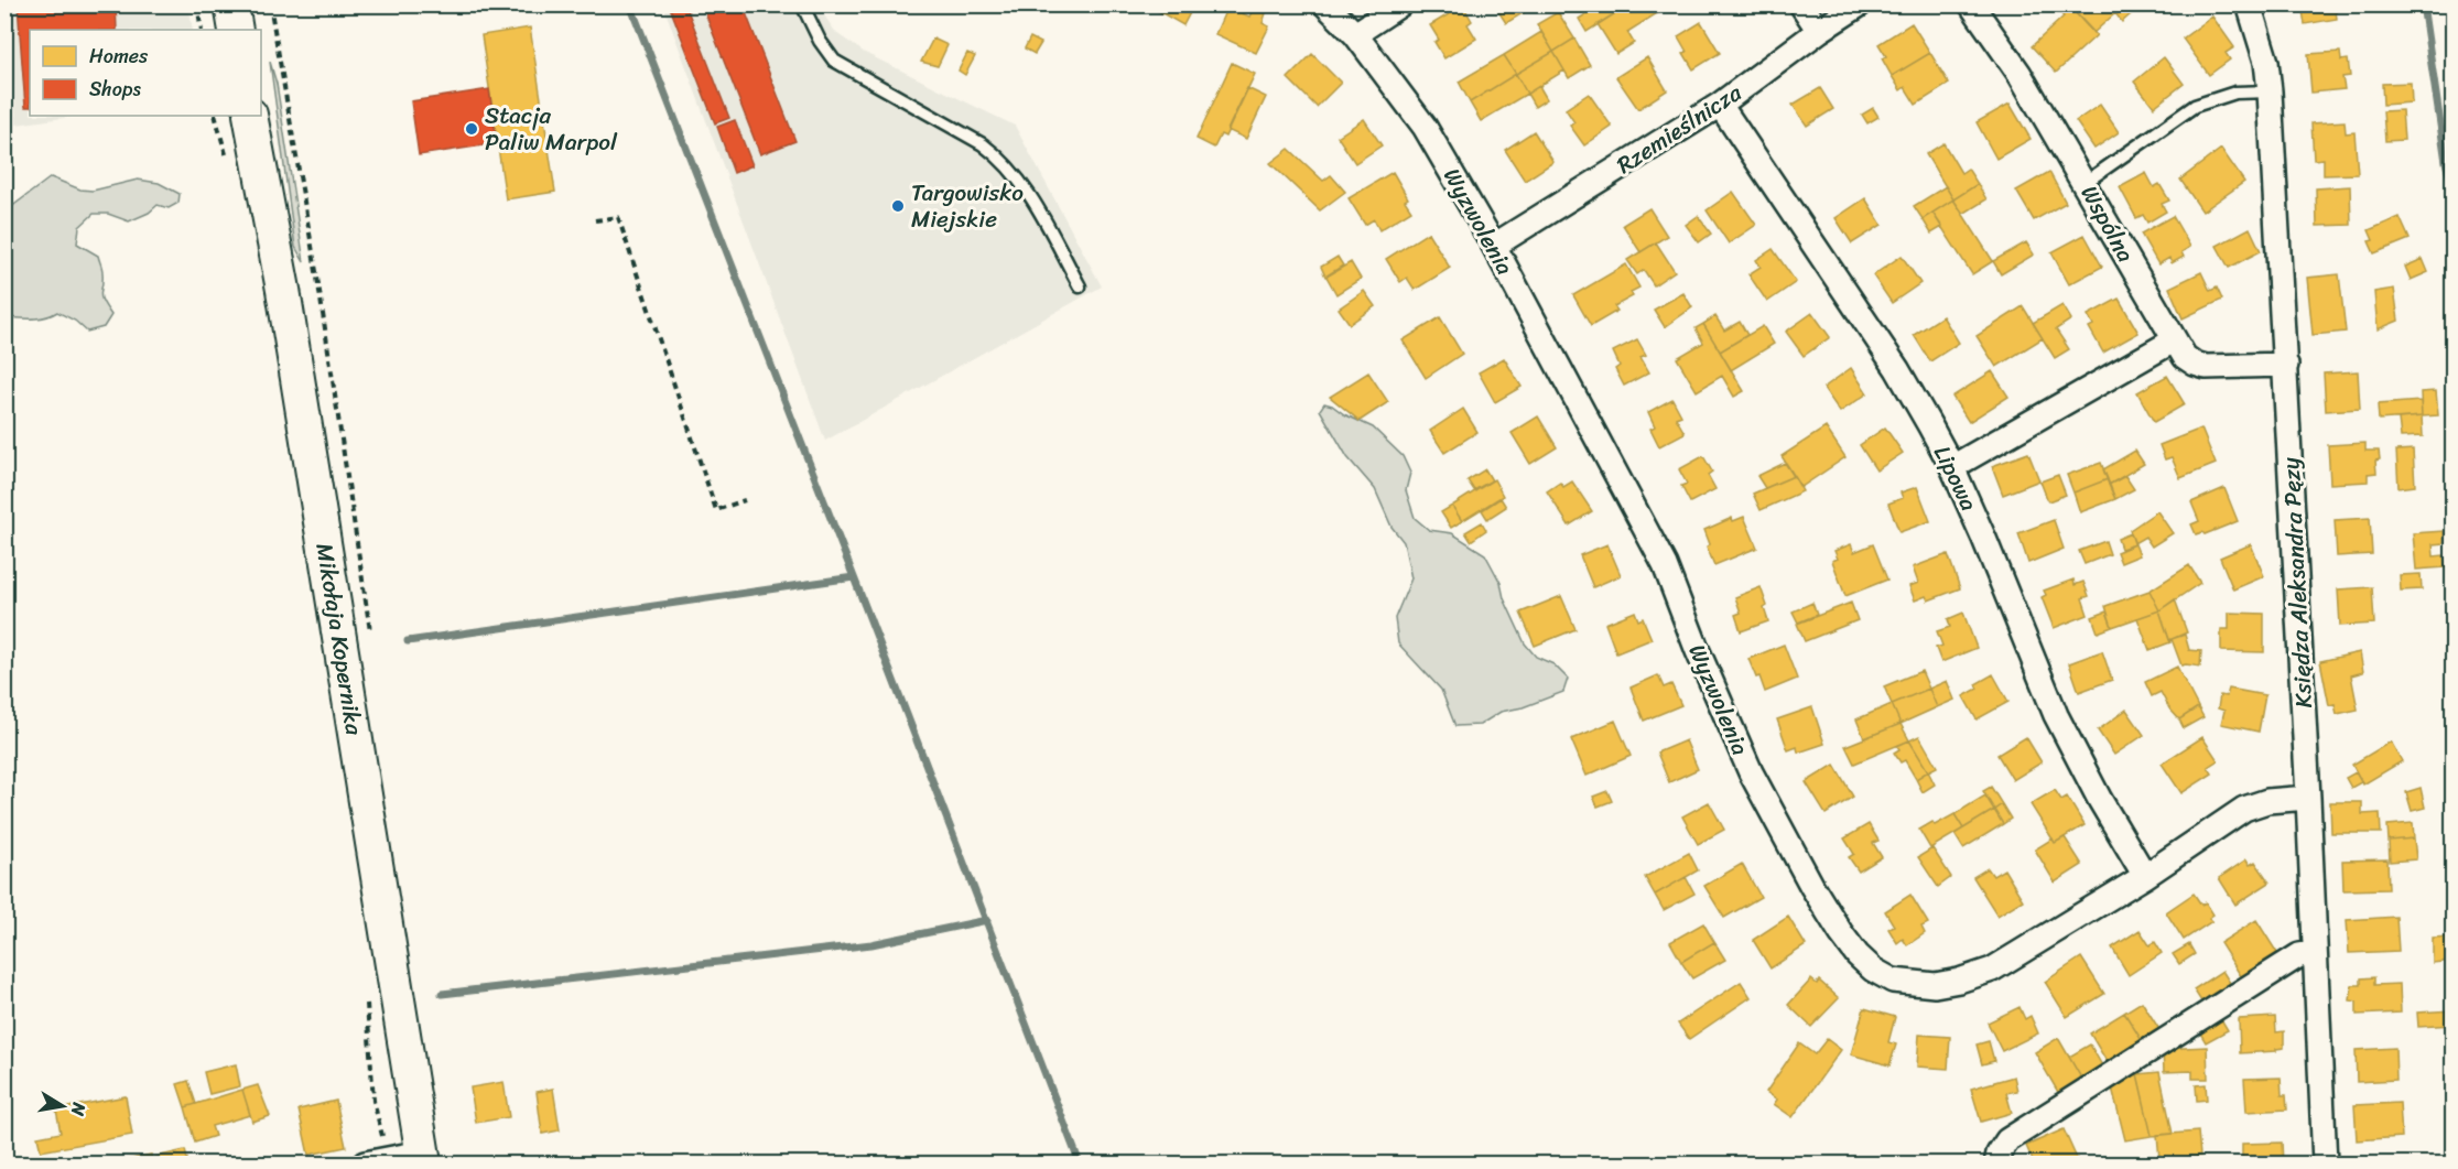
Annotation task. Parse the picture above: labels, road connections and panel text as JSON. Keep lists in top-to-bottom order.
{
  "streets": {
    "main road": ["Mikołaja Kopernika"],
    "street": [
      "Rzemieślnicza",
      "Wyzwolenia",
      "Wspólna",
      "Lipowa",
      "Księdza Aleksandra Pęzy"
    ]
  },
  "crossings": [
    ["Rzemieślnicza", "Wyzwolenia"],
    ["Rzemieślnicza", "Lipowa"],
    ["Wyzwolenia", "Lipowa"],
    ["Wyzwolenia", "Księdza Aleksandra Pęzy"],
    ["Wspólna", "Księdza Aleksandra Pęzy"]
  ],
  "places": ["Stacja Paliw Marpol", "Targowisko Miejskie"],
  "legend": ["Homes", "Shops"],
  "north": "right"
}
